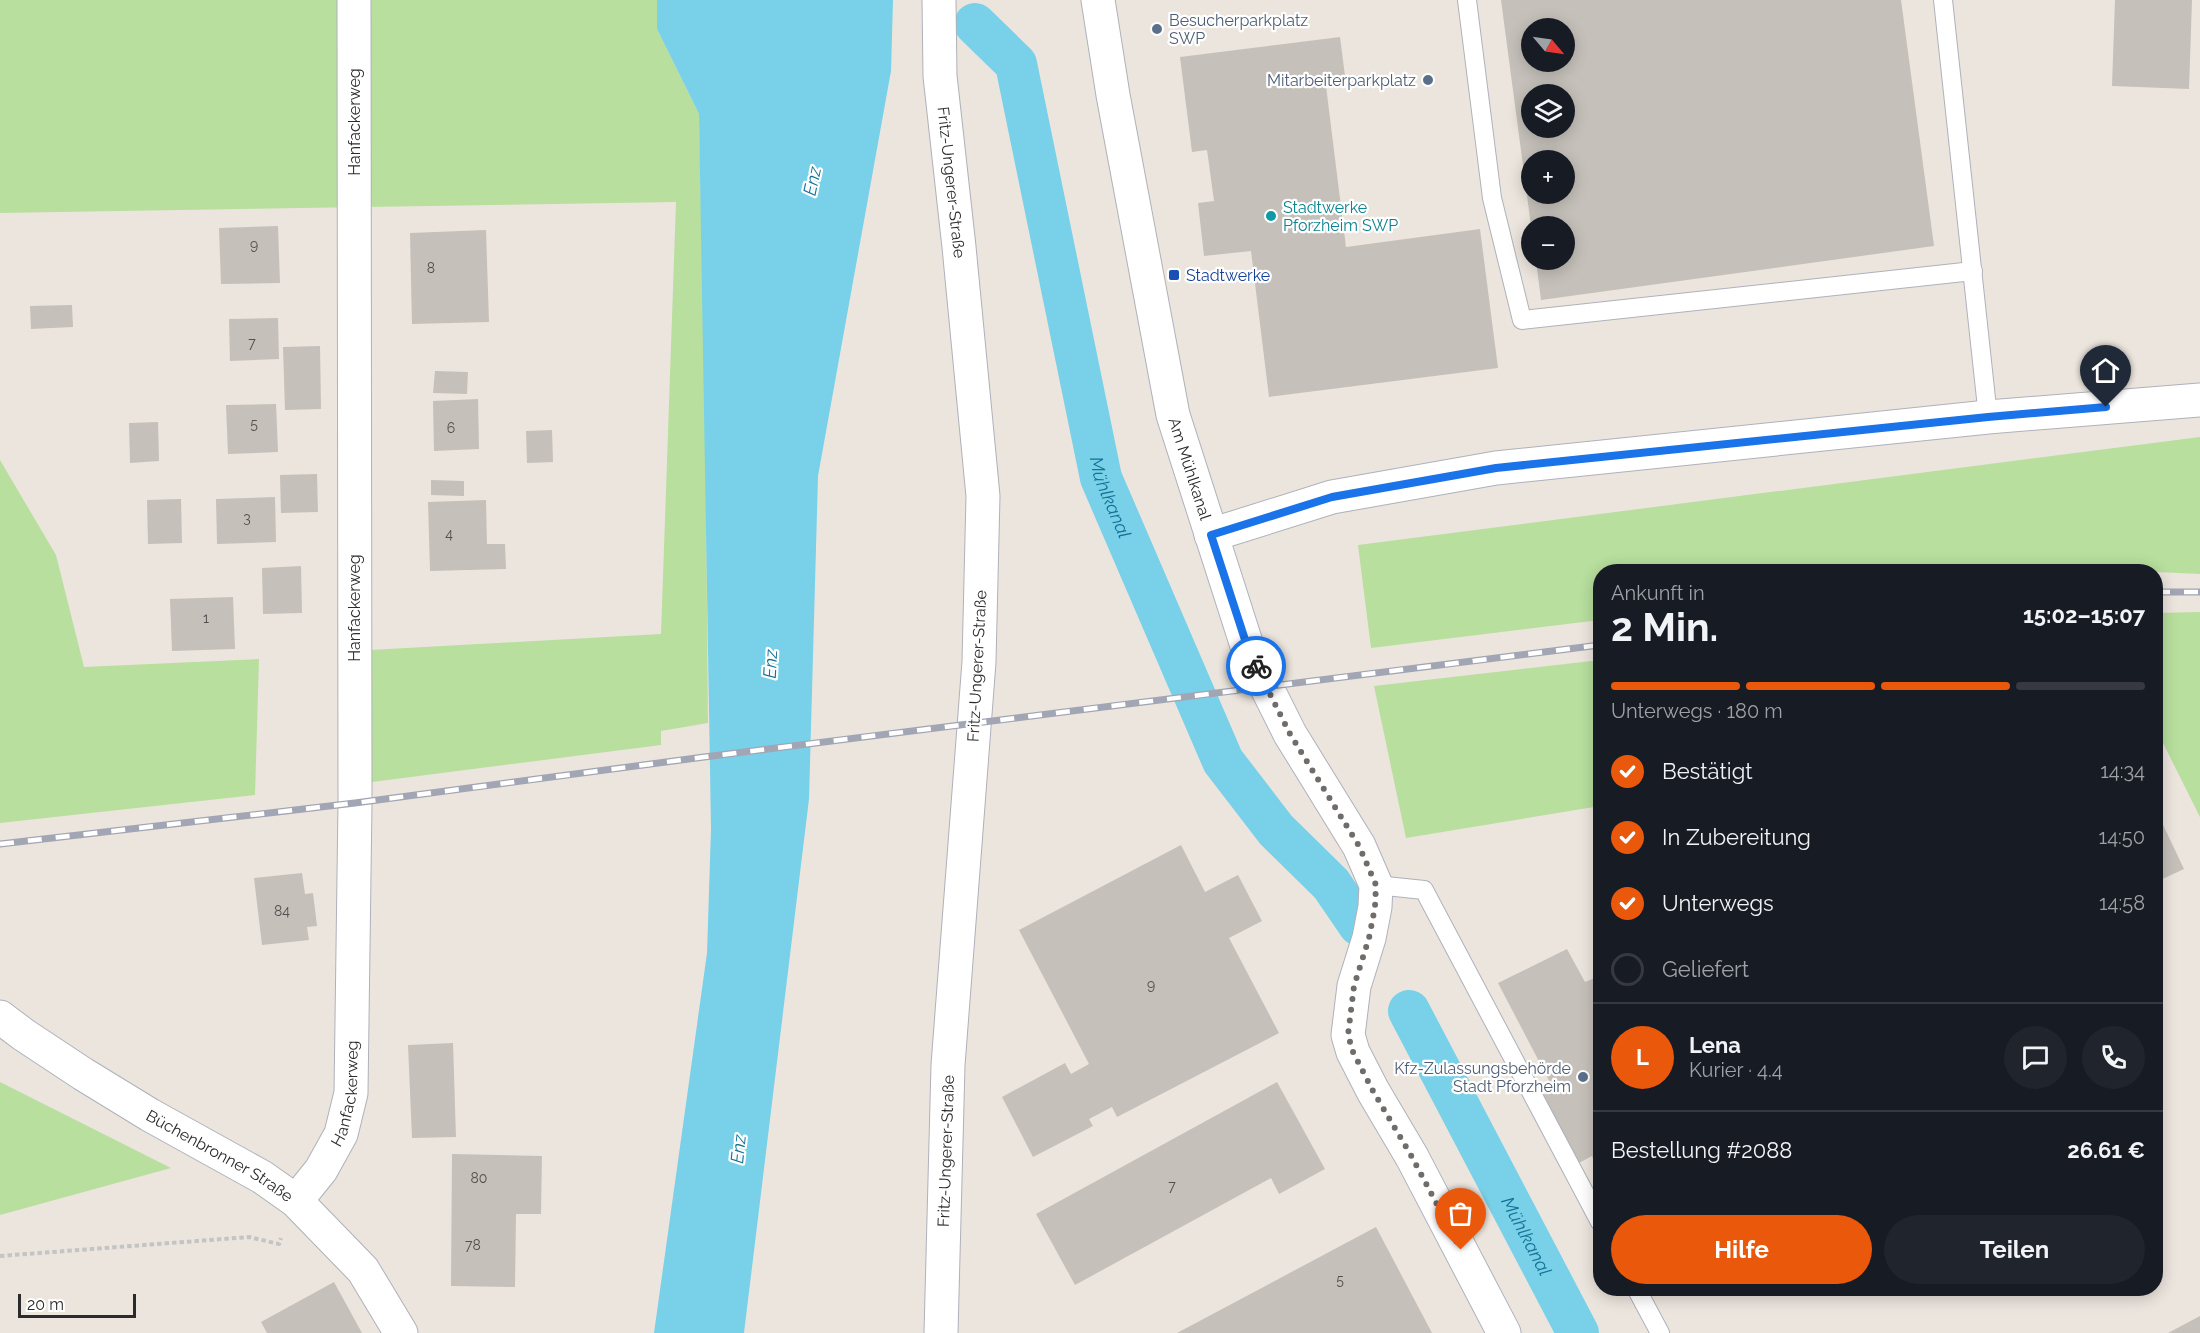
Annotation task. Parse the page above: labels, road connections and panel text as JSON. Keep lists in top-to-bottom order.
{
  "streets": {
    "street": [
      "Hanfackerweg",
      "Fritz-Ungerer-Straße",
      "Am Mühlkanal",
      "Büchenbronner Straße"
    ]
  },
  "crossings": [
    ["Hanfackerweg", "Büchenbronner Straße"]
  ],
  "water": ["Enz", "Mühlkanal"],
  "places": {
    "other": [
      "Besucherparkplatz SWP",
      "Mitarbeiterparkplatz",
      "Stadtwerke Pforzheim SWP",
      "Kfz-Zulassungsbehörde Stadt Pforzheim"
    ],
    "transit": ["Stadtwerke"]
  },
  "house_numbers": [
    "9",
    "8",
    "7",
    "5",
    "6",
    "3",
    "4",
    "1",
    "84",
    "9",
    "80",
    "7",
    "78",
    "5"
  ],
  "scale_bar": "20 m",
  "north": "bottom right",
  "page": {
    "map_buttons": ["+", "−"],
    "heading": ["2 Min.", "Ankunft in", "15:02–15:07"],
    "panel": [
      "Lena",
      "Kurier · 4.4",
      "Bestellung #2088",
      "26.61 €"
    ],
    "bar": "Unterwegs · 180 m",
    "list": [
      ["Bestätigt", "14:34"],
      ["In Zubereitung", "14:50"],
      ["Unterwegs", "14:58"],
      "Geliefert"
    ],
    "round": "L",
    "buttons": ["Hilfe", "Teilen"],
    "scale": "20 m"
  }
}
